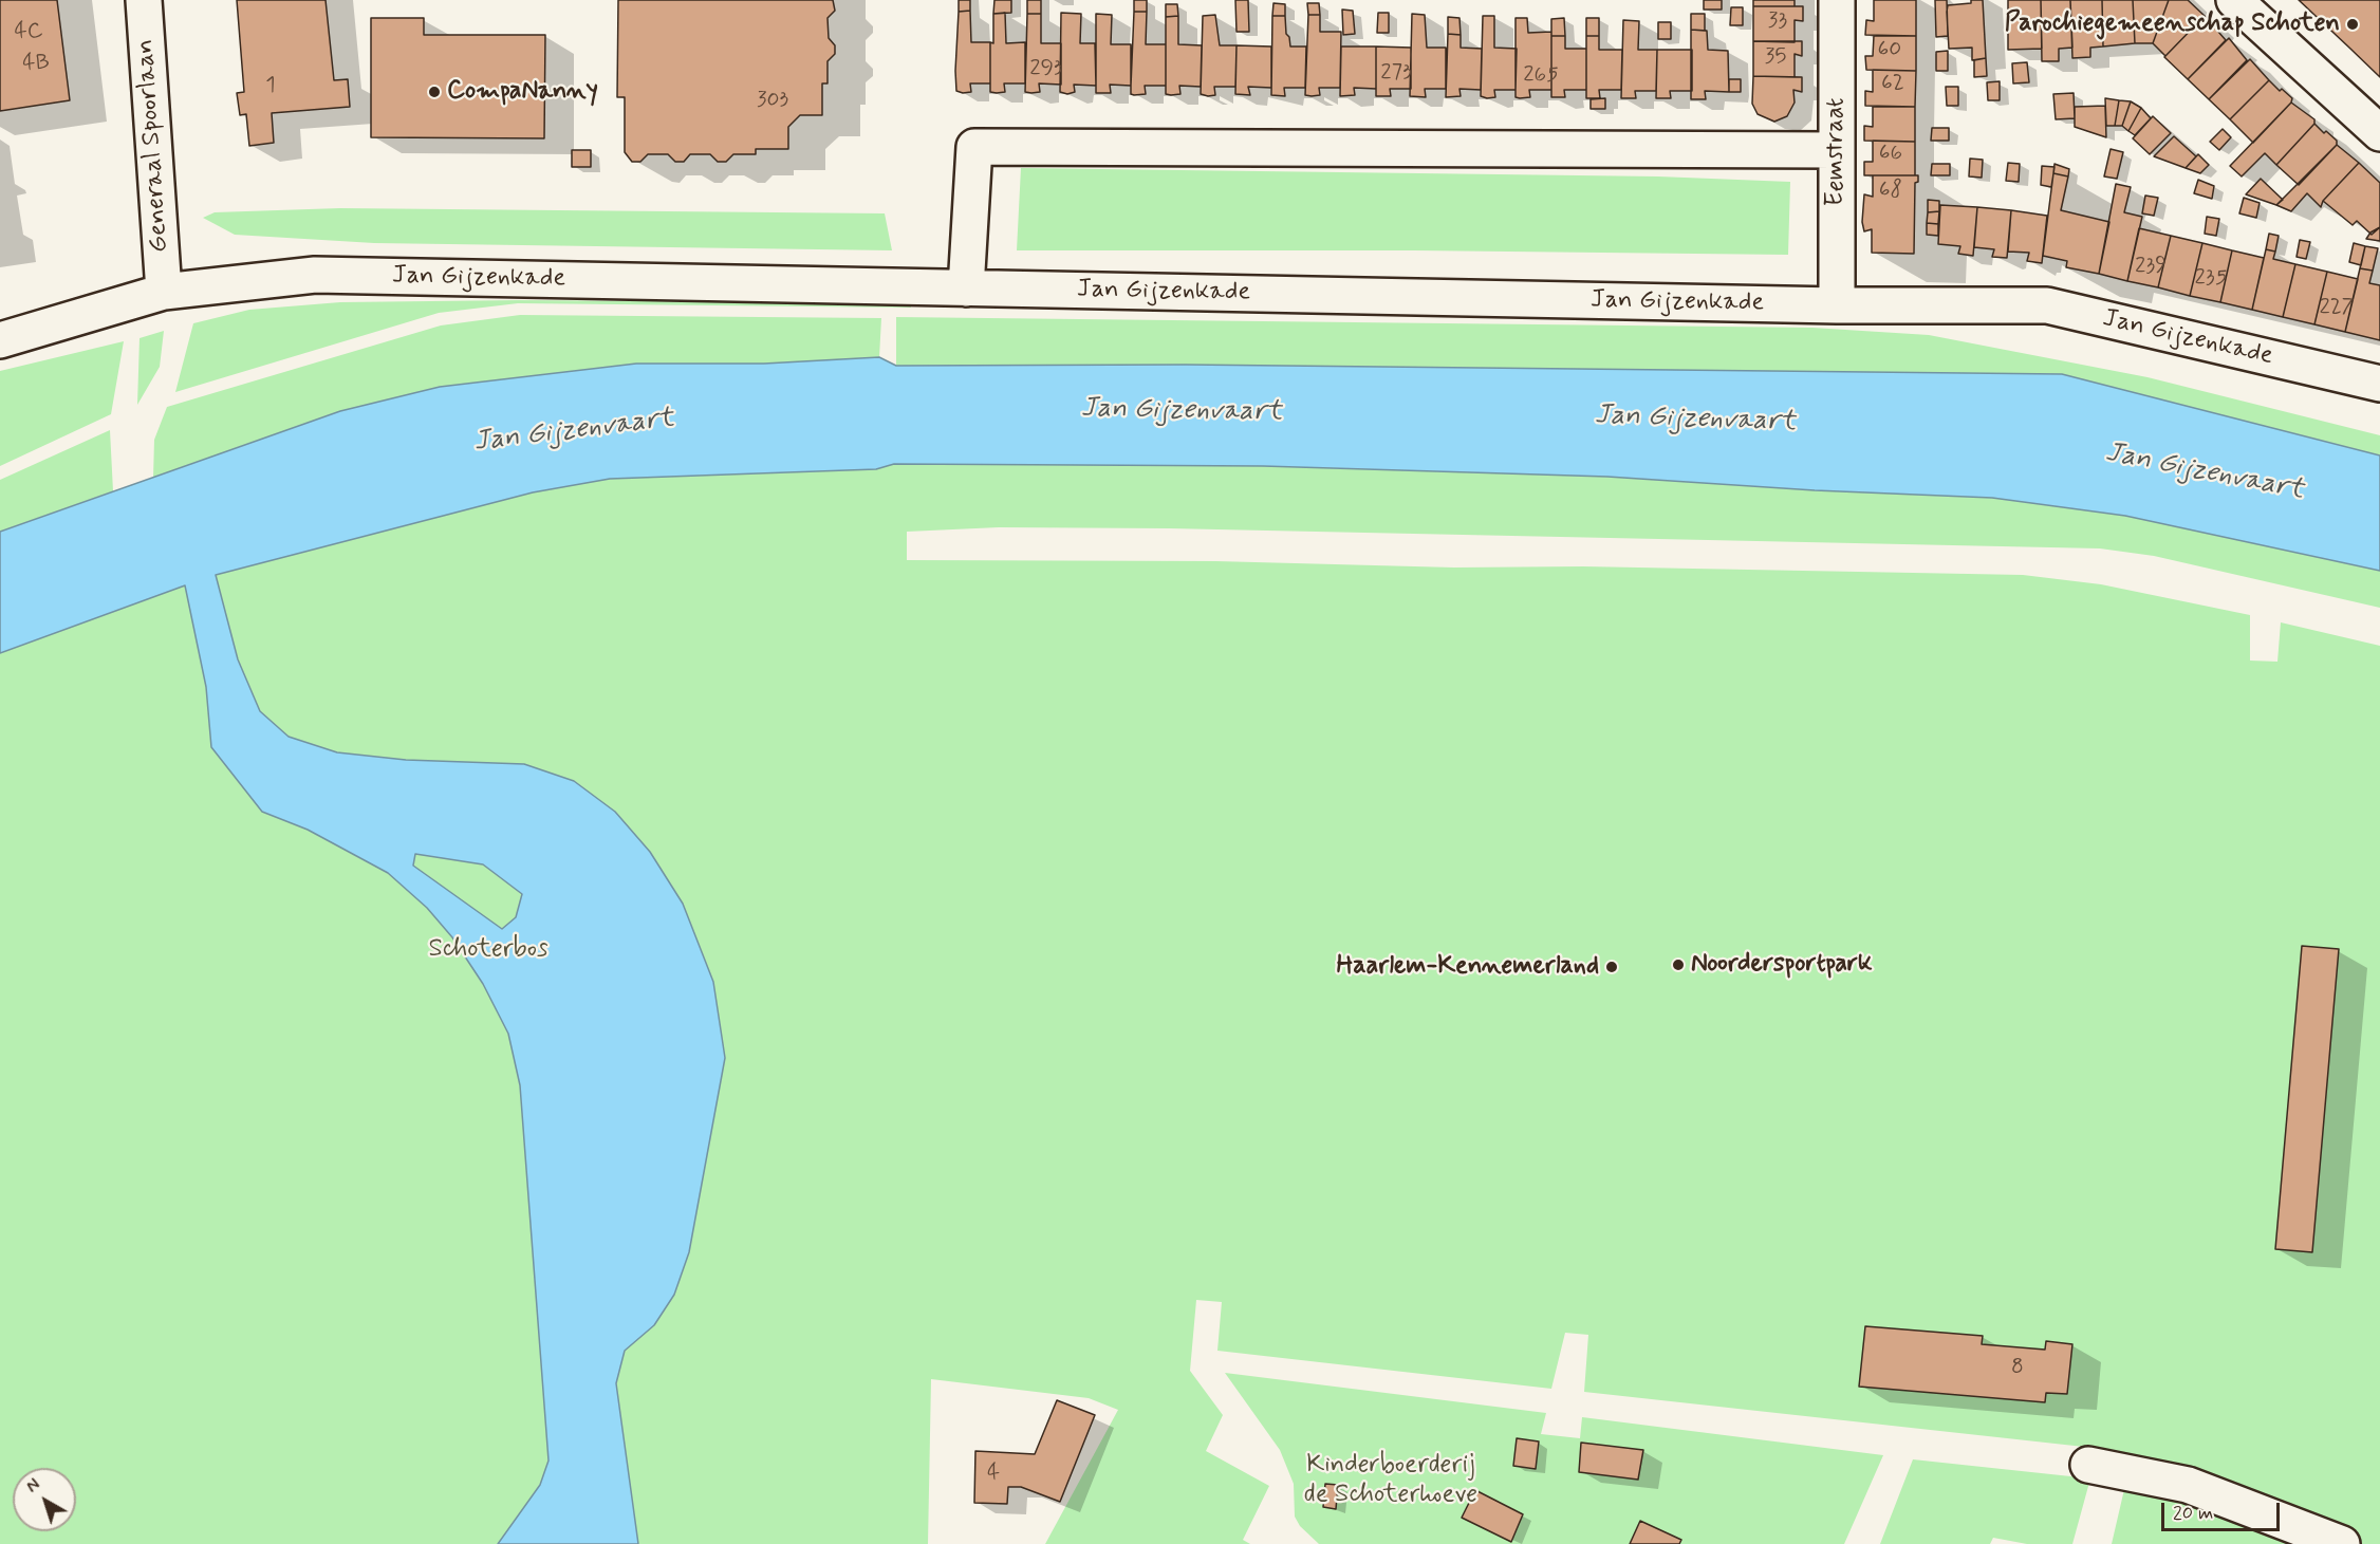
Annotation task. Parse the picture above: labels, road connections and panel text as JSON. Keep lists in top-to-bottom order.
{
  "streets": {
    "street": ["Generaal Spoorlaan", "Eemstraat", "Jan Gijzenkade"]
  },
  "crossings": [
    ["Generaal Spoorlaan", "Jan Gijzenkade"],
    ["Eemstraat", "Jan Gijzenkade"]
  ],
  "water": ["Jan Gijzenvaart"],
  "parks": ["Schoterbos", "Kinderboerderij de Schoterhoeve"],
  "places": [
    "Parochiegemeenschap Schoten",
    "CompaNanny",
    "Noordersportpark",
    "Haarlem-Kennemerland"
  ],
  "house_numbers": [
    "33",
    "4C",
    "60",
    "35",
    "4B",
    "293",
    "273",
    "265",
    "62",
    "1",
    "303",
    "66",
    "68",
    "239",
    "235",
    "227",
    "8",
    "4"
  ],
  "scale_bar": "20 m",
  "north": "top left"
}
